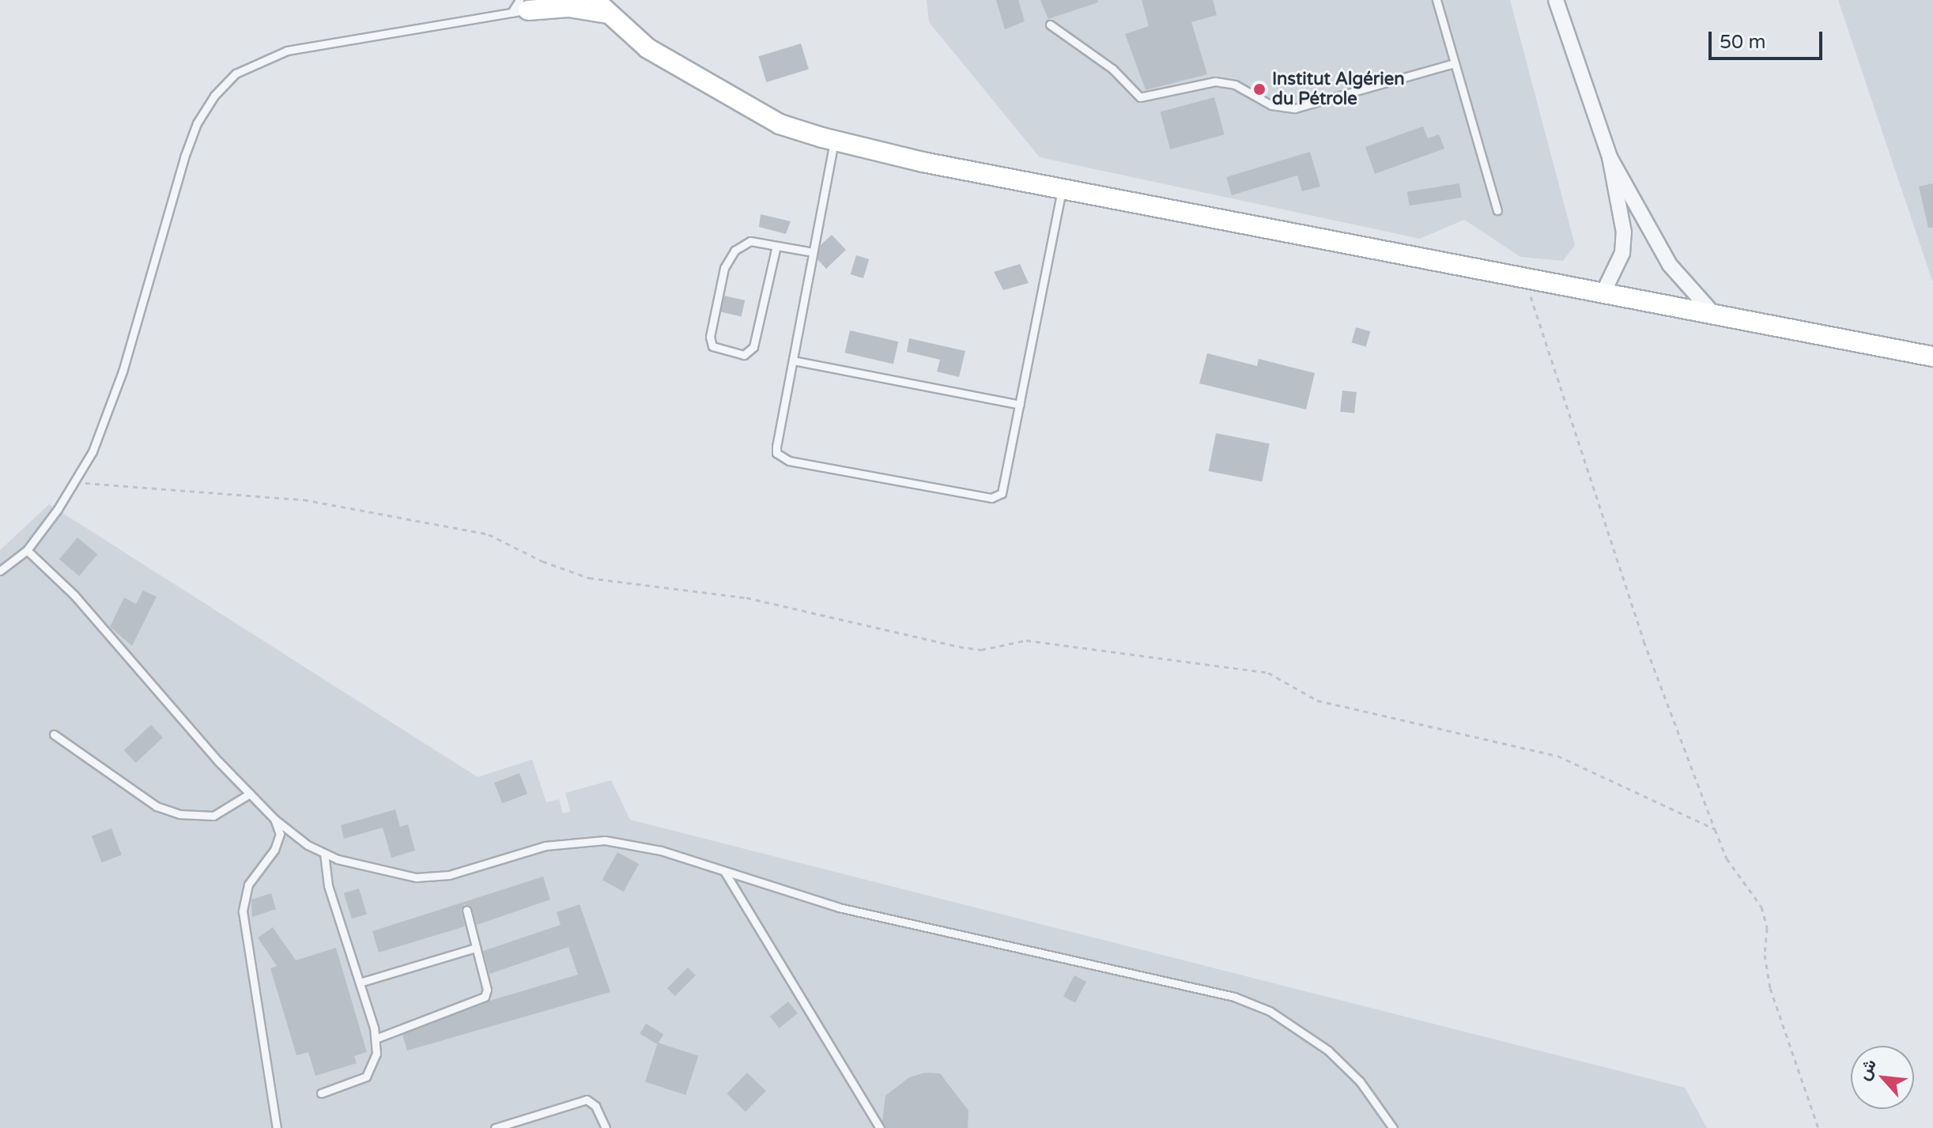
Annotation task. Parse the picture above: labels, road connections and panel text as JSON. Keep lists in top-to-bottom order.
{
  "places": ["Institut Algérien du Pétrole"],
  "scale_bar": "50 m",
  "north": "top left"
}
